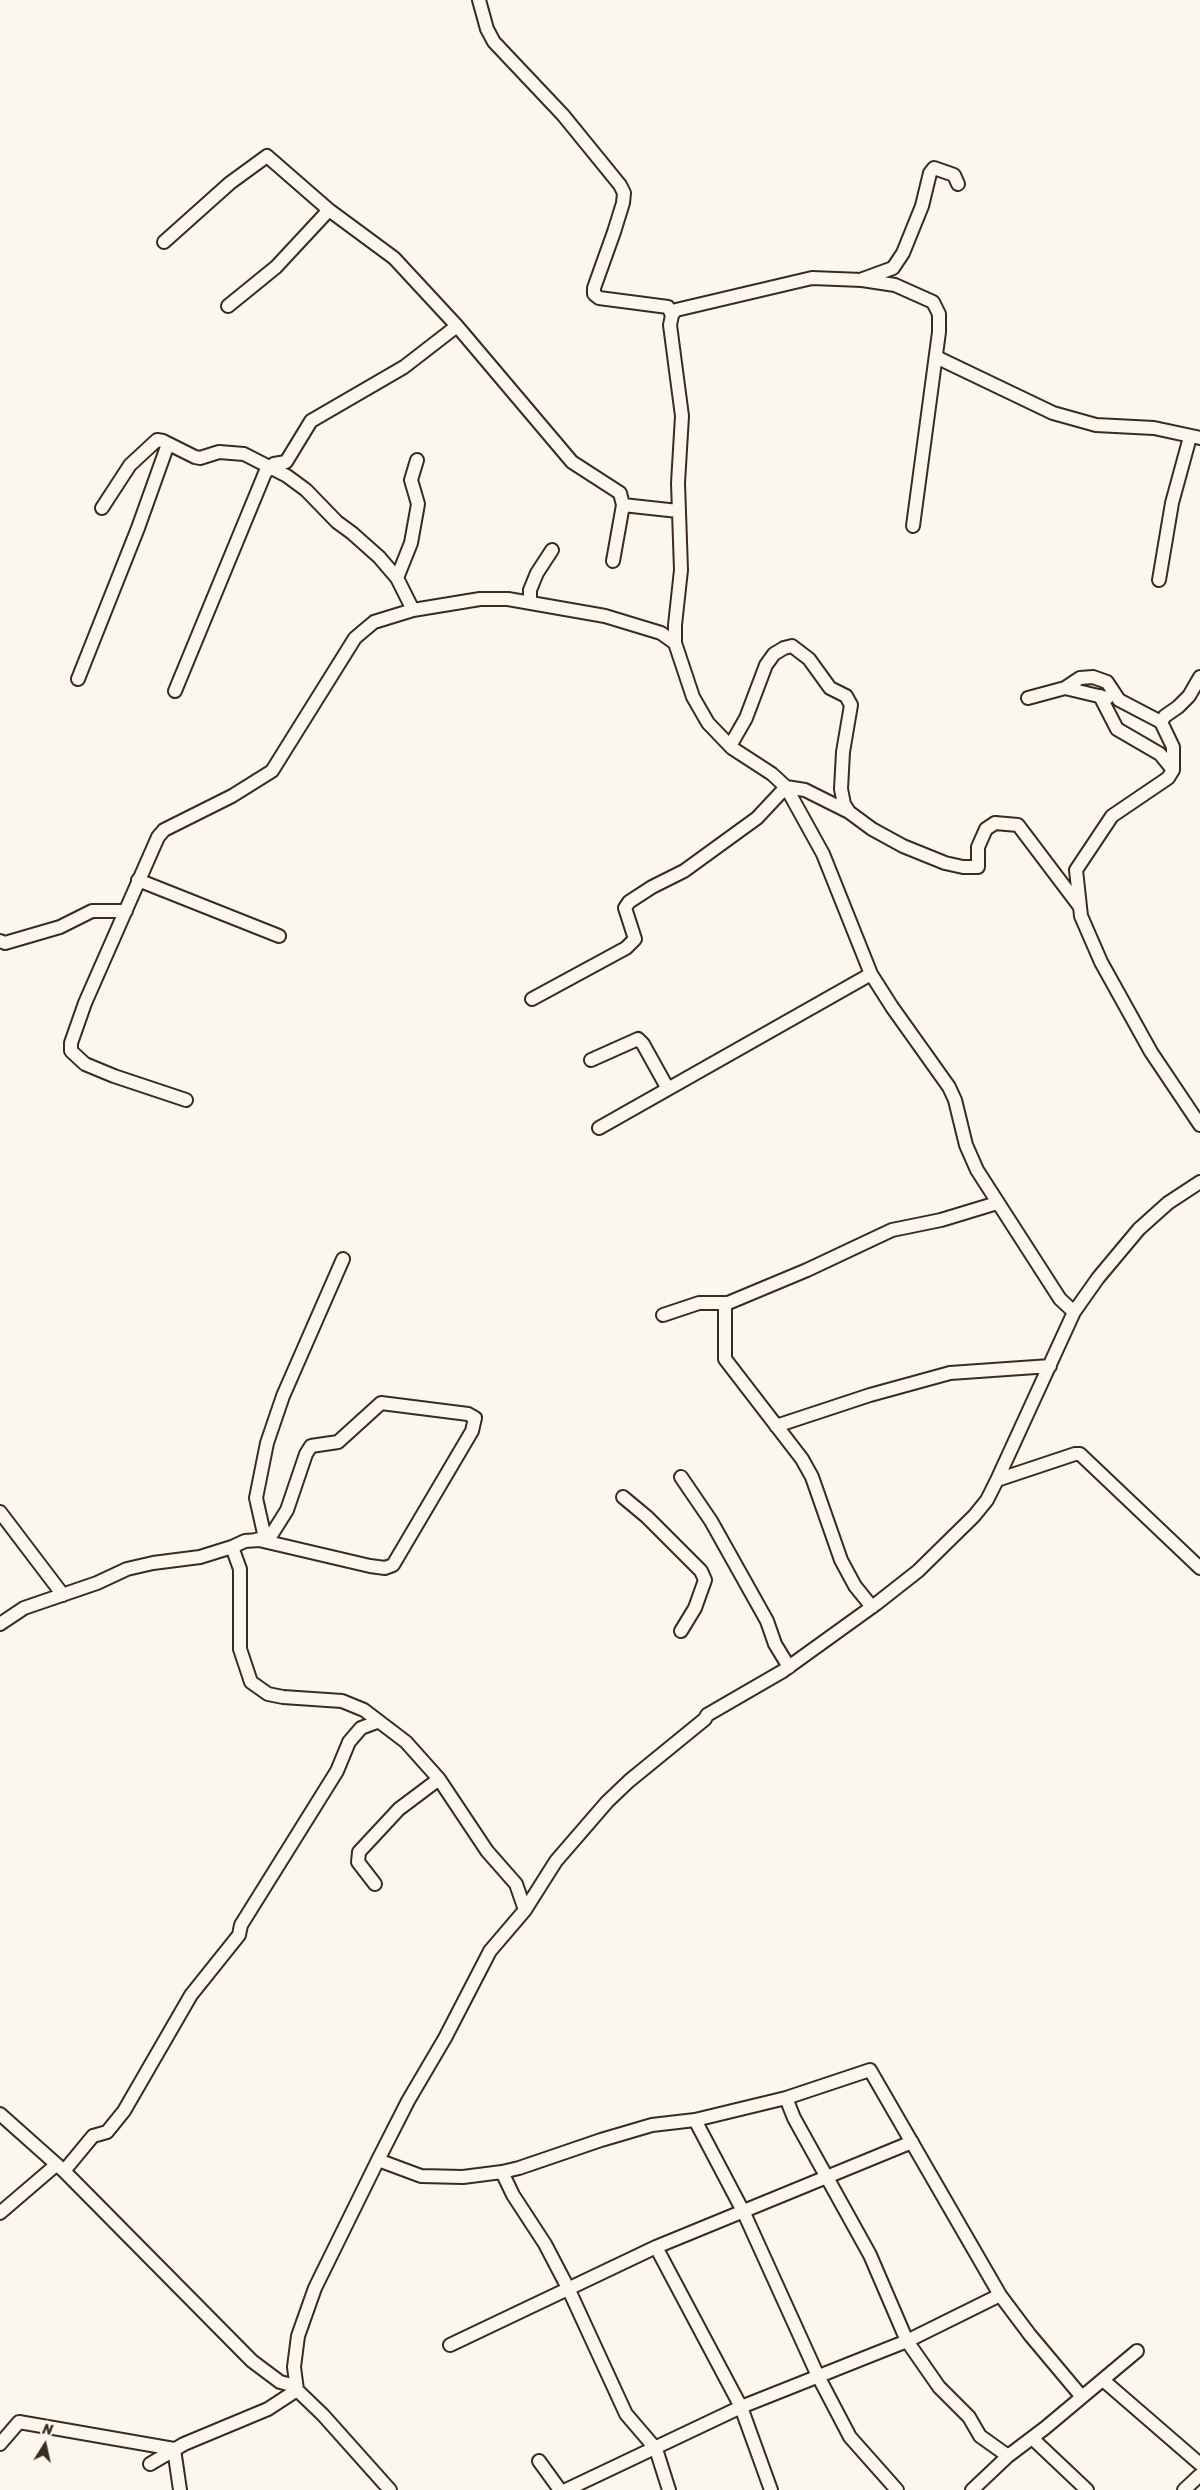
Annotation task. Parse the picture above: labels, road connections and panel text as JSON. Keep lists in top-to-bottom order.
{
  "north": "top"
}
